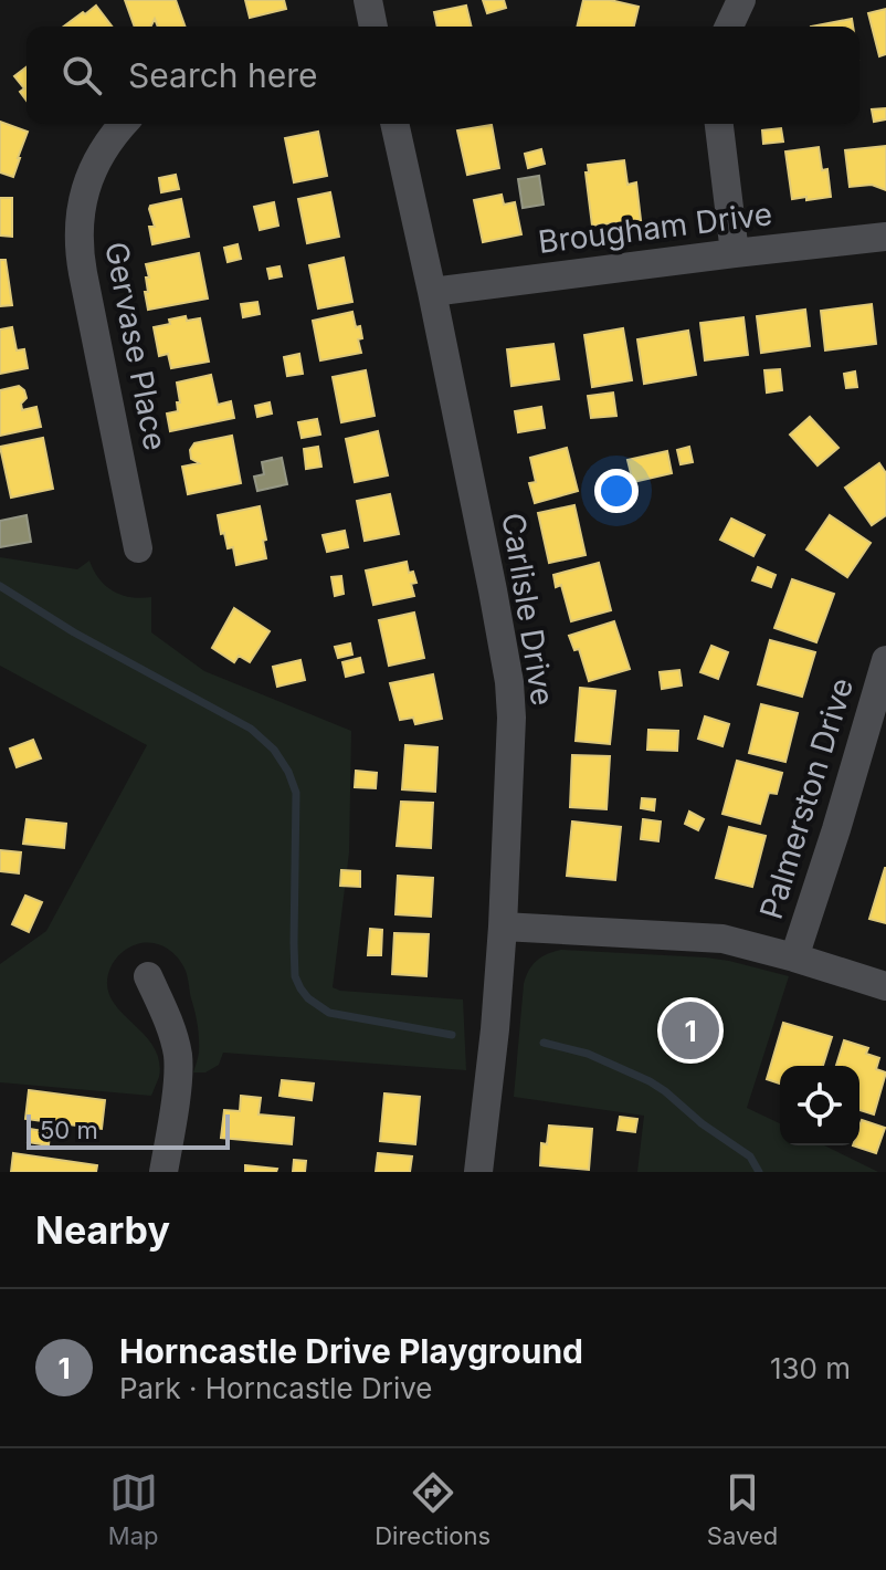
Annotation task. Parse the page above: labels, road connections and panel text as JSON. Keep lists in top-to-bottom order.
{
  "streets": {
    "street": [
      "Brougham Drive",
      "Gervase Place",
      "Carlisle Drive",
      "Palmerston Drive"
    ]
  },
  "crossings": [
    ["Brougham Drive", "Carlisle Drive"]
  ],
  "scale_bar": "50 m",
  "page": {
    "search": "Search here",
    "pins": "1",
    "scale": "50 m",
    "heading": "Nearby",
    "list": [
      {
        "mark": "1",
        "name": "Horncastle Drive Playground",
        "note": "Park · Horncastle Drive",
        "value": "130 m"
      }
    ],
    "nav": ["Map", "Directions", "Saved"]
  }
}
